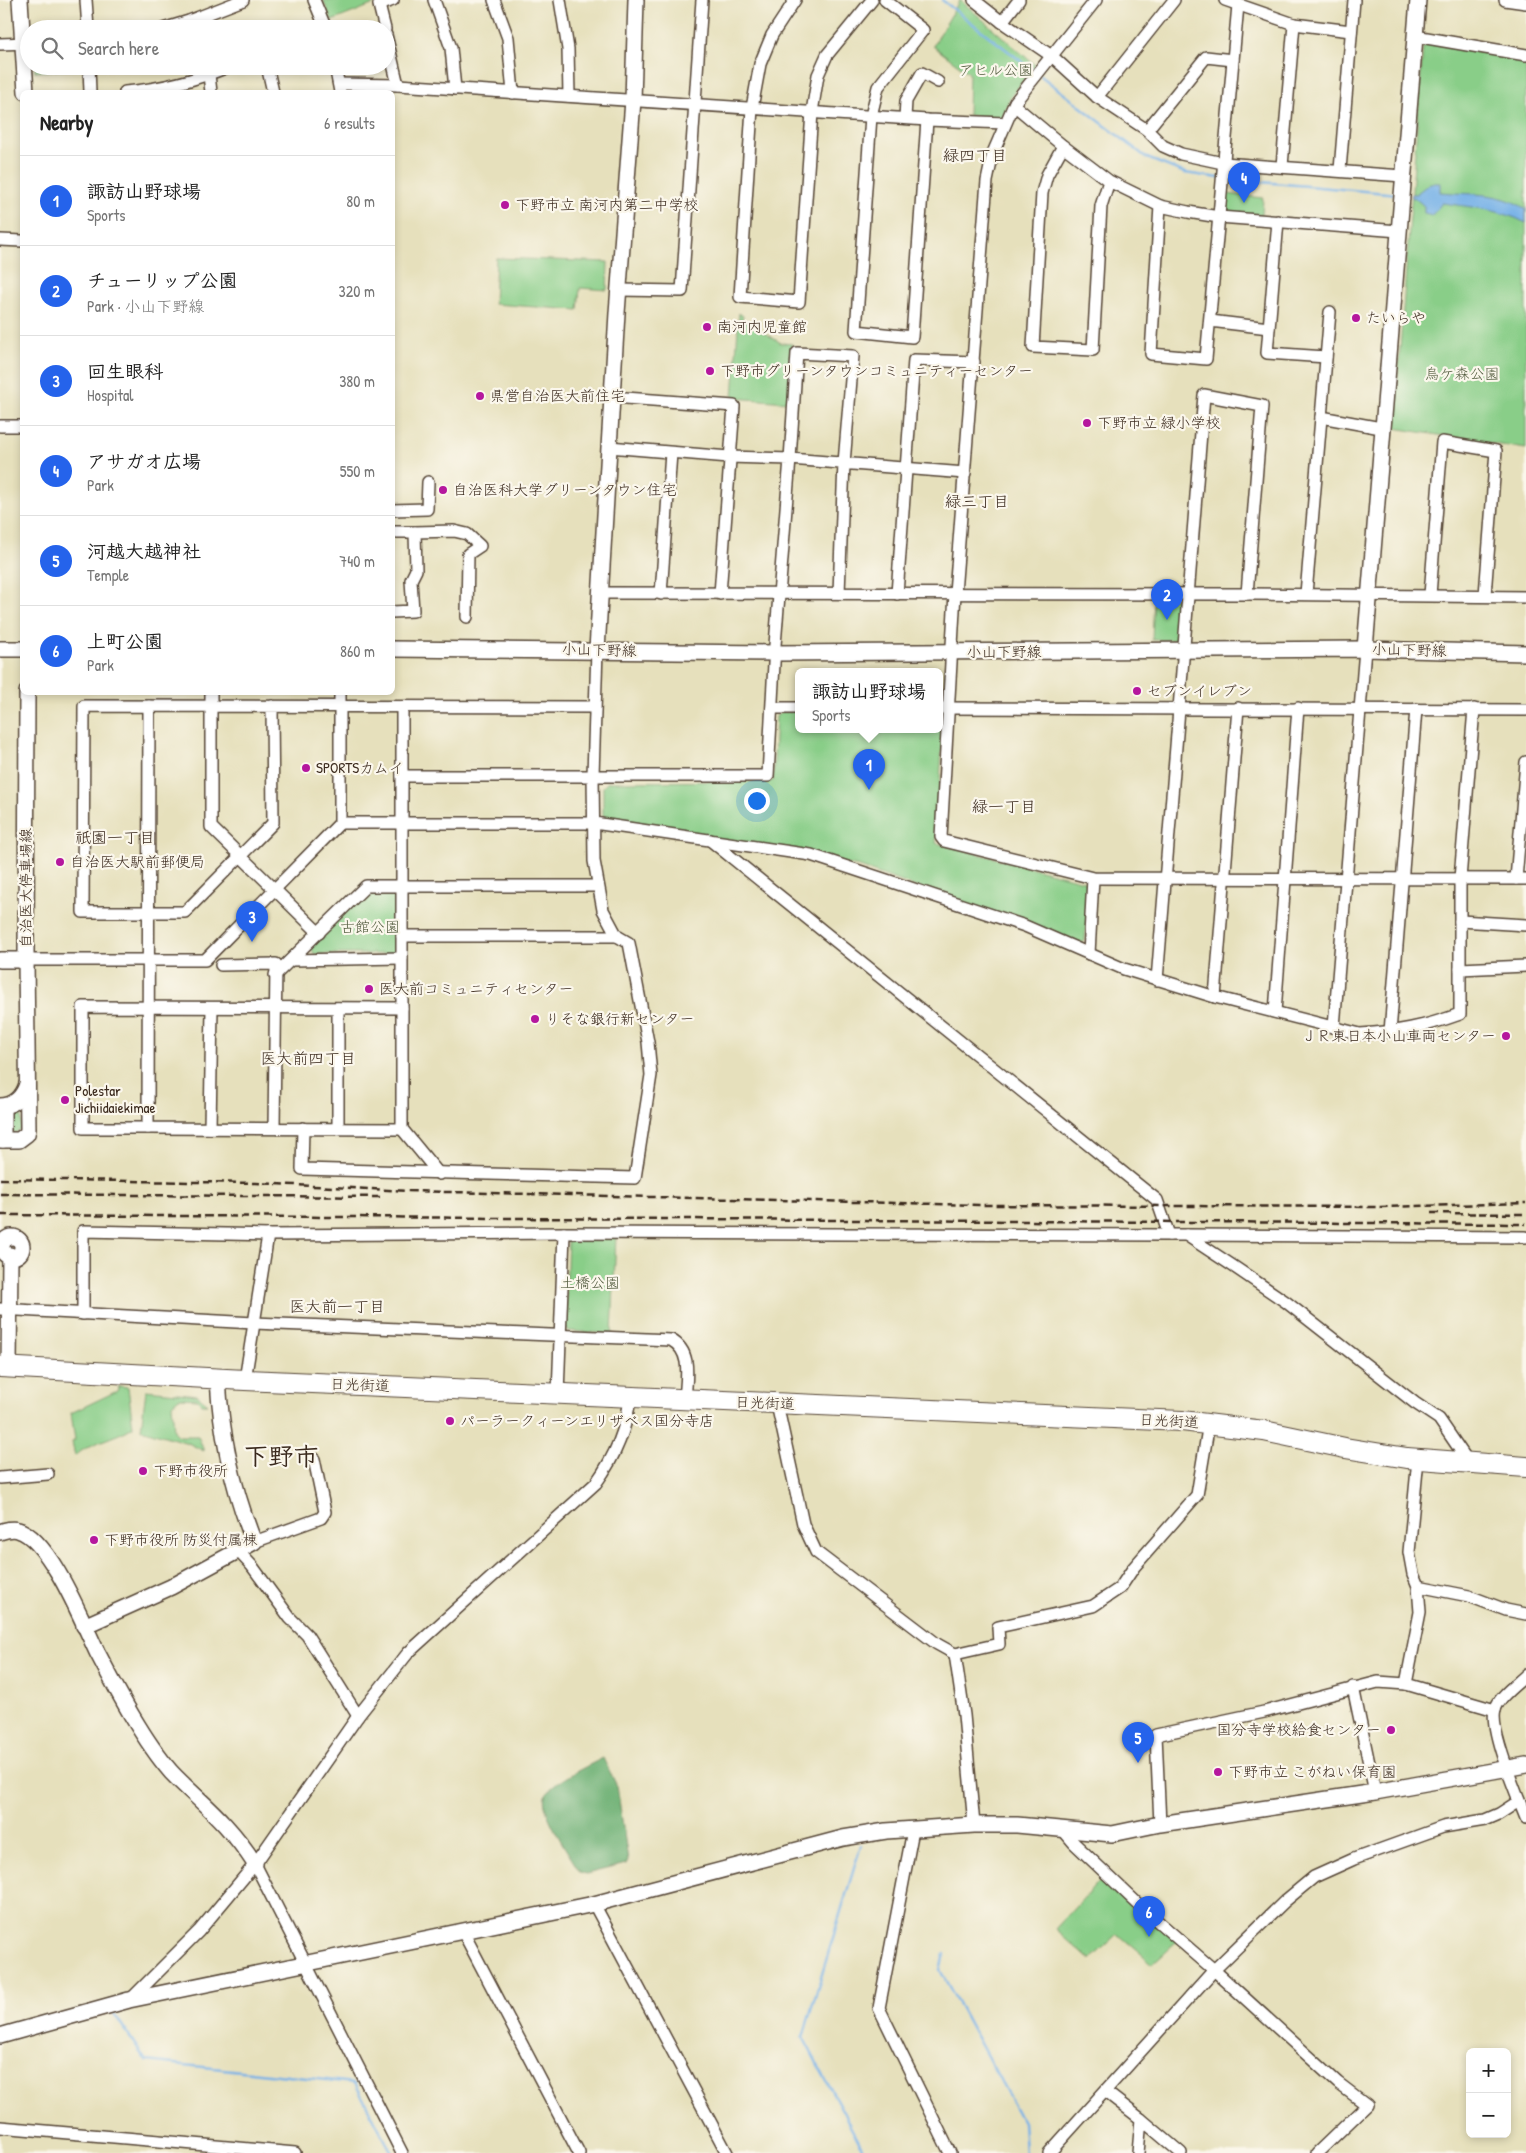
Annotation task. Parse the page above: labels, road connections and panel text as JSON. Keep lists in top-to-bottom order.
{
  "streets": {
    "highway": ["日光街道"],
    "street": ["小山下野線", "自治医大停車場線"]
  },
  "districts": [
    "緑四丁目",
    "緑三丁目",
    "緑一丁目",
    "祇園一丁目",
    "医大前四丁目",
    "医大前一丁目",
    "下野市"
  ],
  "parks": [
    "アヒル公園",
    "烏ケ森公園",
    "古館公園",
    "土橋公園"
  ],
  "places": [
    "下野市立 南河内第二中学校",
    "たいらや",
    "南河内児童館",
    "下野市グリーンタウンコミュニティーセンター",
    "県営自治医大前住宅",
    "下野市立 緑小学校",
    "自治医科大学グリーンタウン住宅",
    "セブンイレブン",
    "SPORTSカムイ",
    "自治医大駅前郵便局",
    "医大前コミュニティセンター",
    "りそな銀行新センター",
    "ＪＲ東日本小山車両センター",
    "Polestar Jichiidaiekimae",
    "パーラークィーンエリザベス国分寺店",
    "下野市役所",
    "下野市役所 防災付属棟",
    "国分寺学校給食センター",
    "下野市立 こがねい保育園"
  ],
  "page": {
    "search": "Search here",
    "heading": ["Nearby", "6 results"],
    "list": [
      {
        "mark": "1",
        "name": "諏訪山野球場",
        "note": "Sports",
        "value": "80 m"
      },
      {
        "mark": "2",
        "name": "チューリップ公園",
        "note": "Park · 小山下野線",
        "value": "320 m"
      },
      {
        "mark": "3",
        "name": "回生眼科",
        "note": "Hospital",
        "value": "380 m"
      },
      {
        "mark": "4",
        "name": "アサガオ広場",
        "note": "Park",
        "value": "550 m"
      },
      {
        "mark": "5",
        "name": "河越大越神社",
        "note": "Temple",
        "value": "740 m"
      },
      {
        "mark": "6",
        "name": "上町公園",
        "note": "Park",
        "value": "860 m"
      }
    ],
    "pins": [
      "4",
      "2",
      "1",
      "3",
      "5",
      "6"
    ],
    "popup": ["諏訪山野球場", "Sports"],
    "map_buttons": ["+", "−"]
  }
}
